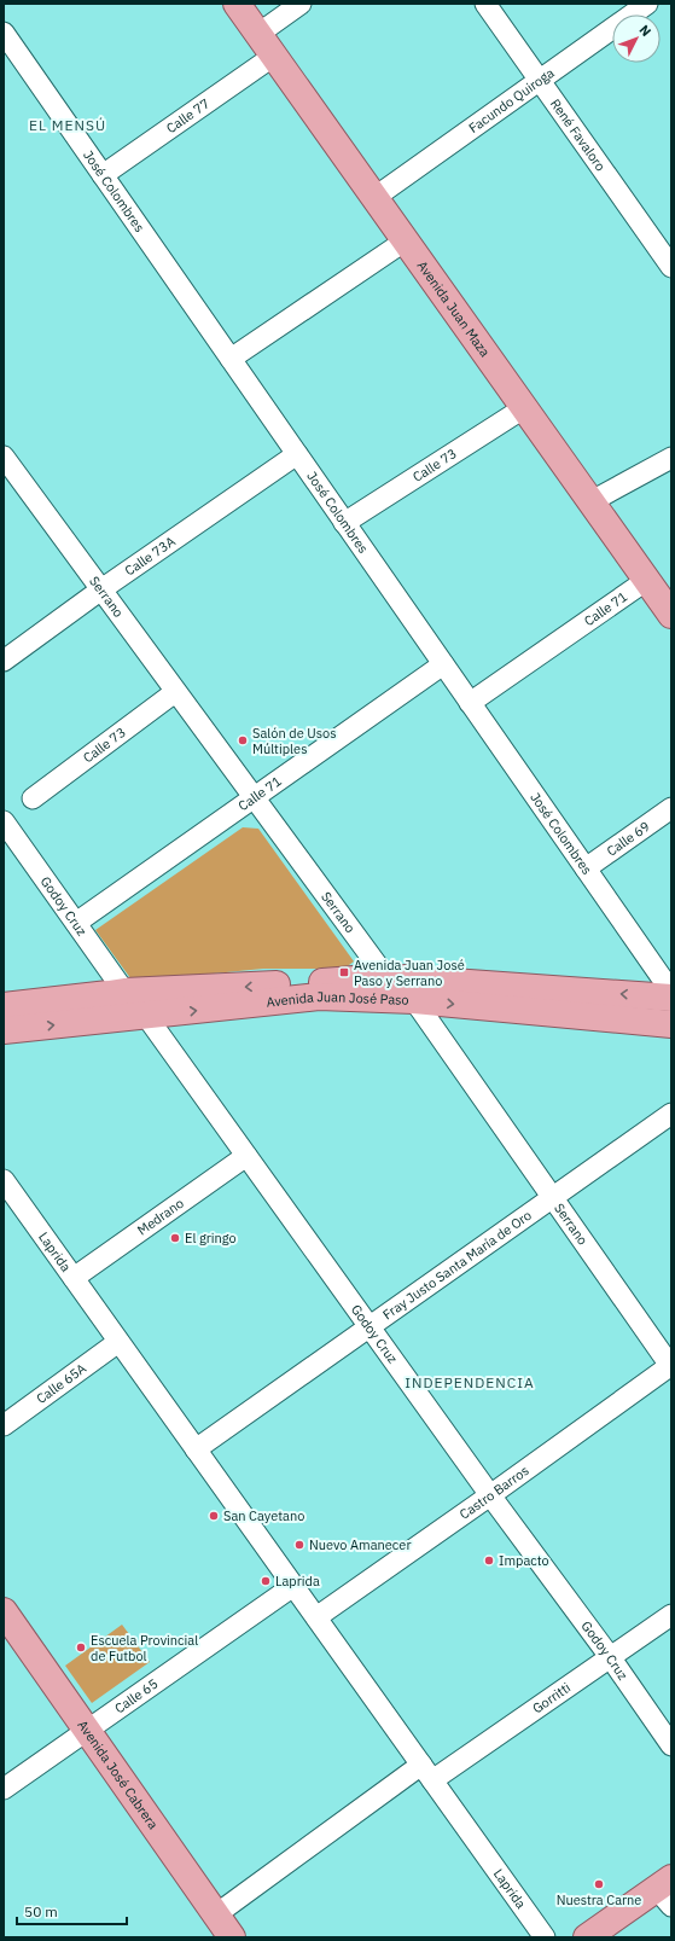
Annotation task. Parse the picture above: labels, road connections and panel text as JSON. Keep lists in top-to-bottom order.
{
  "streets": {
    "main road": ["Avenida Juan Maza", "Avenida Juan José Paso", "Avenida José Cabrera"],
    "street": [
      "Facundo Quiroga",
      "Calle 77",
      "René Favaloro",
      "José Colombres",
      "Calle 73",
      "Calle 73A",
      "Serrano",
      "Calle 71",
      "Calle 69",
      "Godoy Cruz",
      "Medrano",
      "Laprida",
      "Fray Justo Santa María de Oro",
      "Calle 65A",
      "Castro Barros",
      "Calle 65",
      "Gorritti"
    ]
  },
  "crossings": [
    ["Facundo Quiroga", "René Favaloro"],
    ["Facundo Quiroga", "Avenida Juan Maza"],
    ["Calle 77", "José Colombres"],
    ["Calle 77", "Avenida Juan Maza"],
    ["José Colombres", "Calle 73"],
    ["José Colombres", "Calle 73A"],
    ["José Colombres", "Calle 71"],
    ["José Colombres", "Calle 69"],
    ["Avenida Juan Maza", "Calle 73"],
    ["Avenida Juan Maza", "Calle 71"],
    ["Calle 73", "Serrano"],
    ["Calle 73A", "Serrano"],
    ["Serrano", "Calle 71"],
    ["Serrano", "Avenida Juan José Paso"],
    ["Serrano", "Fray Justo Santa María de Oro"],
    ["Serrano", "Castro Barros"],
    ["Calle 71", "Godoy Cruz"],
    ["Godoy Cruz", "Avenida Juan José Paso"],
    ["Godoy Cruz", "Medrano"],
    ["Godoy Cruz", "Fray Justo Santa María de Oro"],
    ["Godoy Cruz", "Castro Barros"],
    ["Godoy Cruz", "Gorritti"],
    ["Medrano", "Laprida"],
    ["Laprida", "Fray Justo Santa María de Oro"],
    ["Laprida", "Calle 65A"],
    ["Laprida", "Castro Barros"],
    ["Laprida", "Calle 65"],
    ["Laprida", "Gorritti"],
    ["Calle 65", "Avenida José Cabrera"],
    ["Gorritti", "Avenida José Cabrera"]
  ],
  "districts": ["EL MENSÚ", "INDEPENDENCIA"],
  "places": {
    "other": [
      "Salón de Usos Múltiples",
      "El gringo",
      "San Cayetano",
      "Nuevo Amanecer",
      "Impacto",
      "Laprida",
      "Escuela Provincial de Futbol",
      "Nuestra Carne"
    ],
    "transit": ["Avenida Juan José Paso y Serrano"]
  },
  "scale_bar": "50 m",
  "north": "top right"
}
